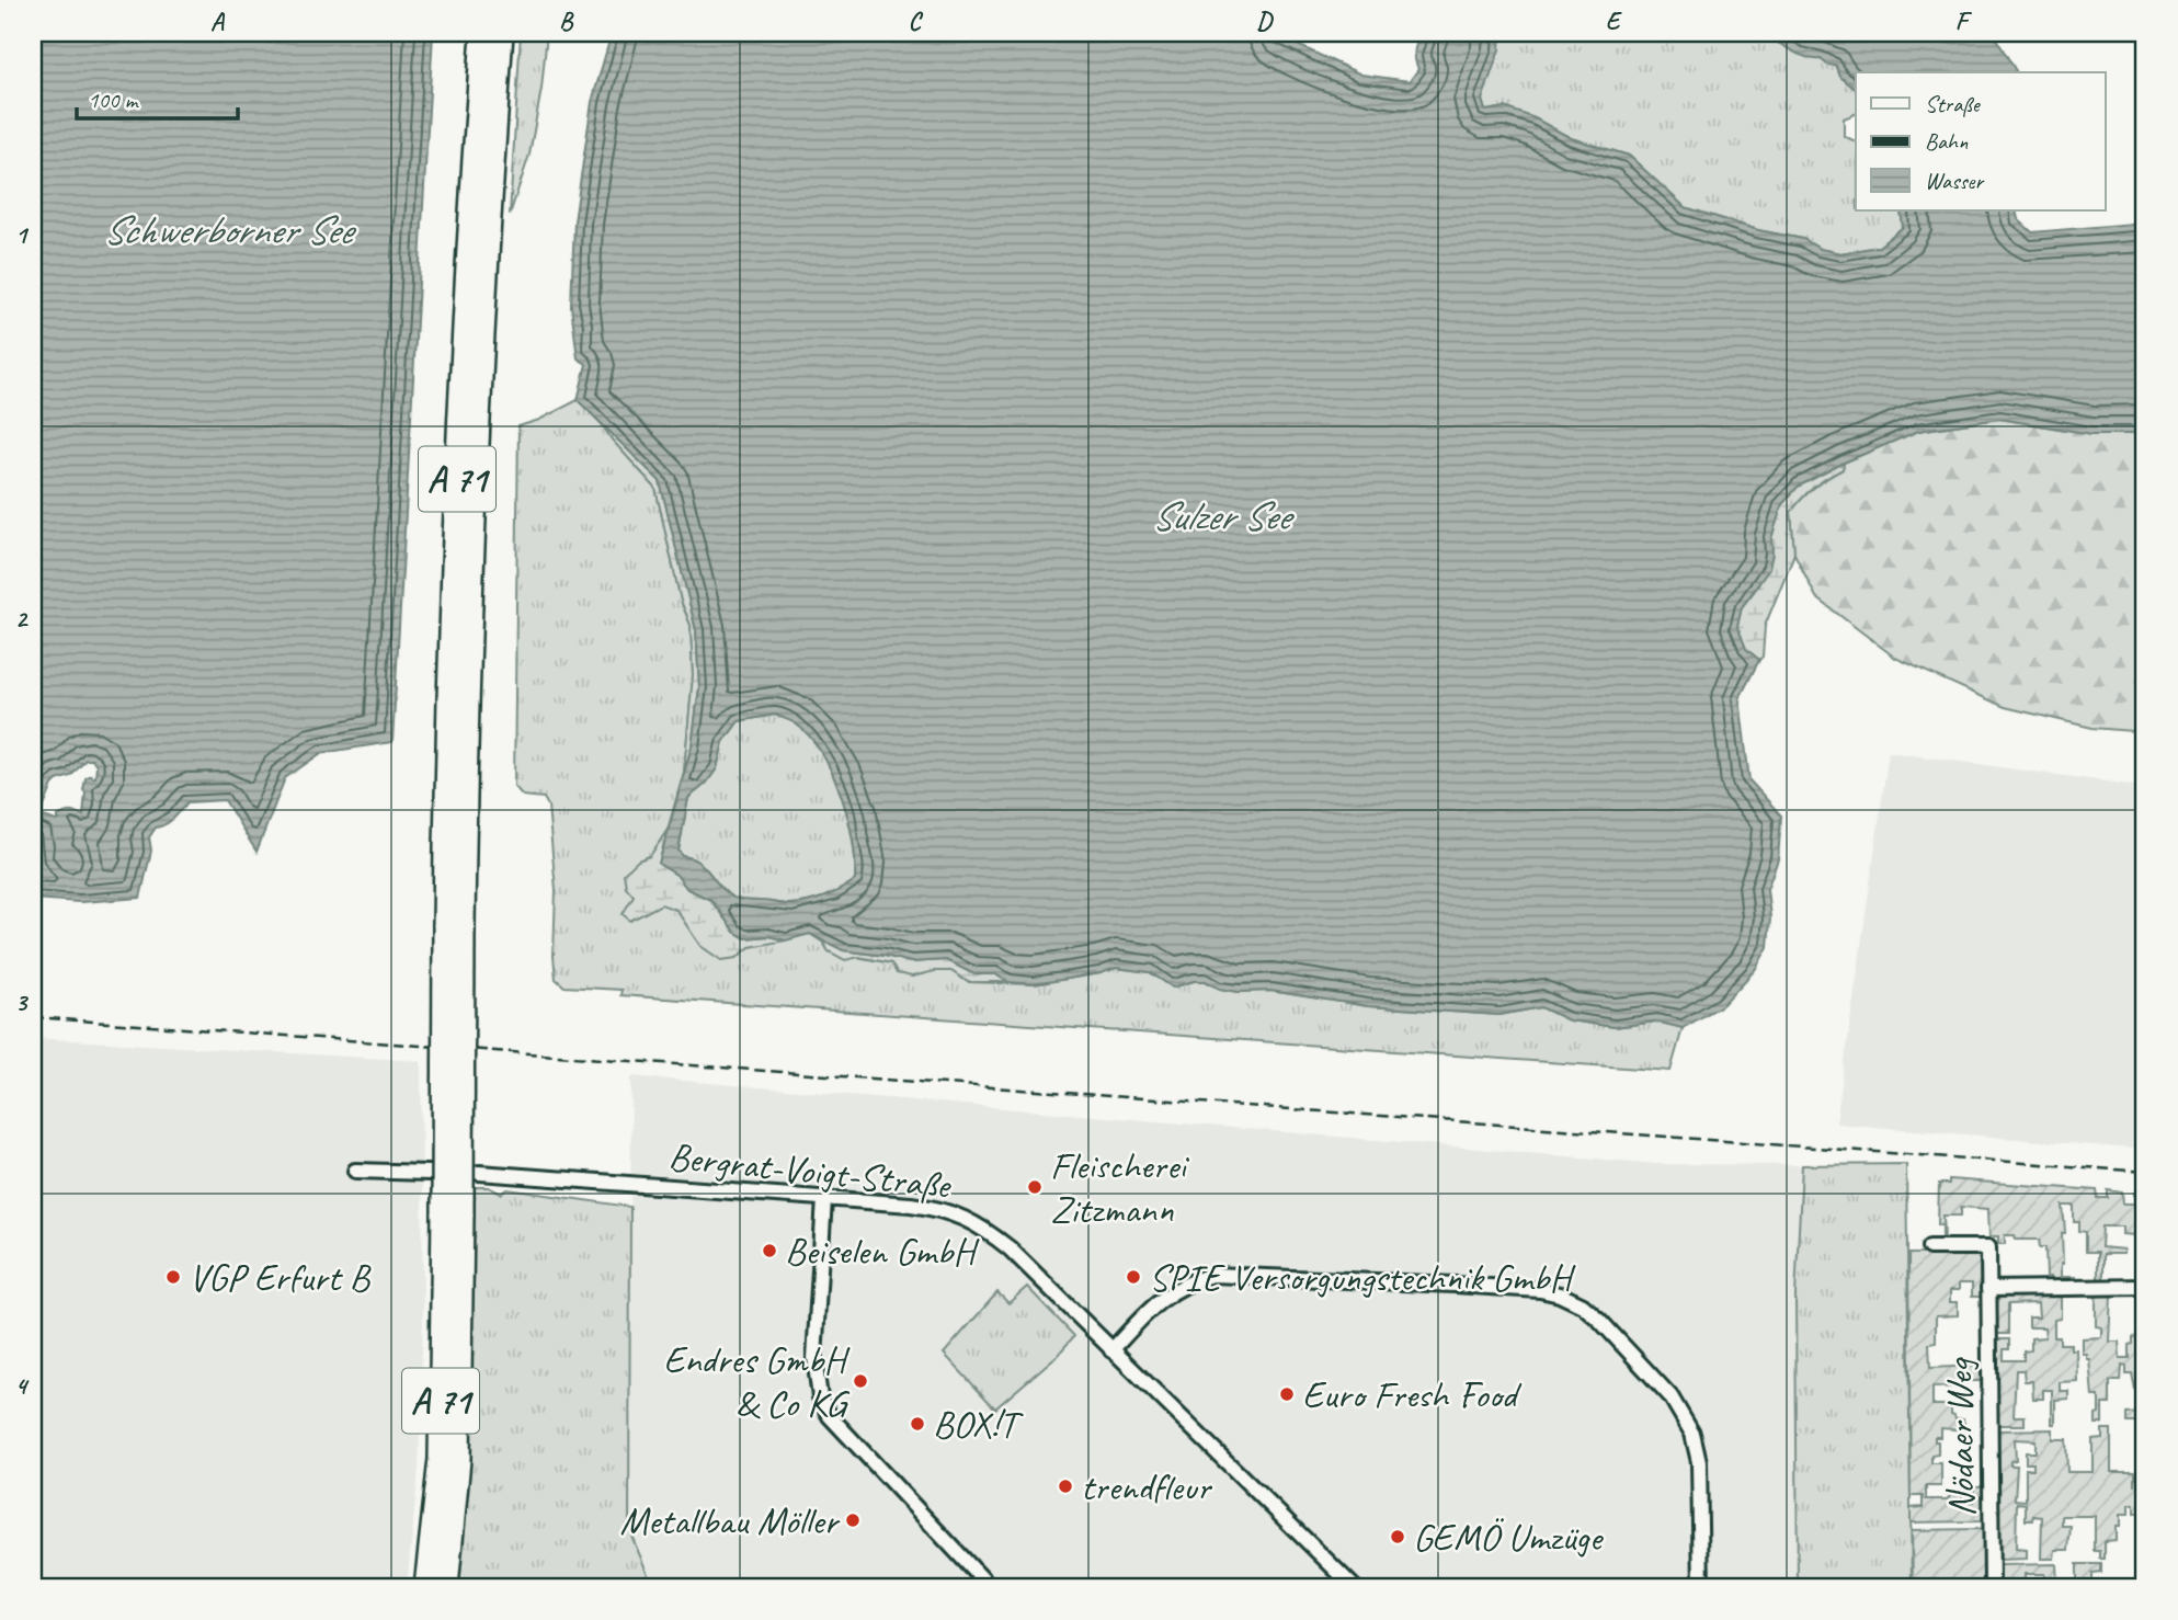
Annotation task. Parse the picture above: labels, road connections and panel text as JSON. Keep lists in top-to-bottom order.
{
  "streets": {
    "highway": ["A 71"],
    "street": ["Bergrat-Voigt-Straße", "Nödaer Weg"]
  },
  "water": ["Schwerborner See", "Sulzer See"],
  "places": [
    "Fleischerei Zitzmann",
    "Beiselen GmbH",
    "VGP Erfurt B",
    "SPIE Versorgungstechnik GmbH",
    "Endres GmbH & Co KG",
    "Euro Fresh Food",
    "BOX!T",
    "trendfleur",
    "Metallbau Möller",
    "GEMÖ Umzüge"
  ],
  "legend": ["Straße", "Bahn", "Wasser"],
  "scale_bar": "100 m",
  "grid": {
    "columns": [
      "A",
      "B",
      "C",
      "D",
      "E",
      "F"
    ],
    "rows": [
      "1",
      "2",
      "3",
      "4"
    ]
  }
}
